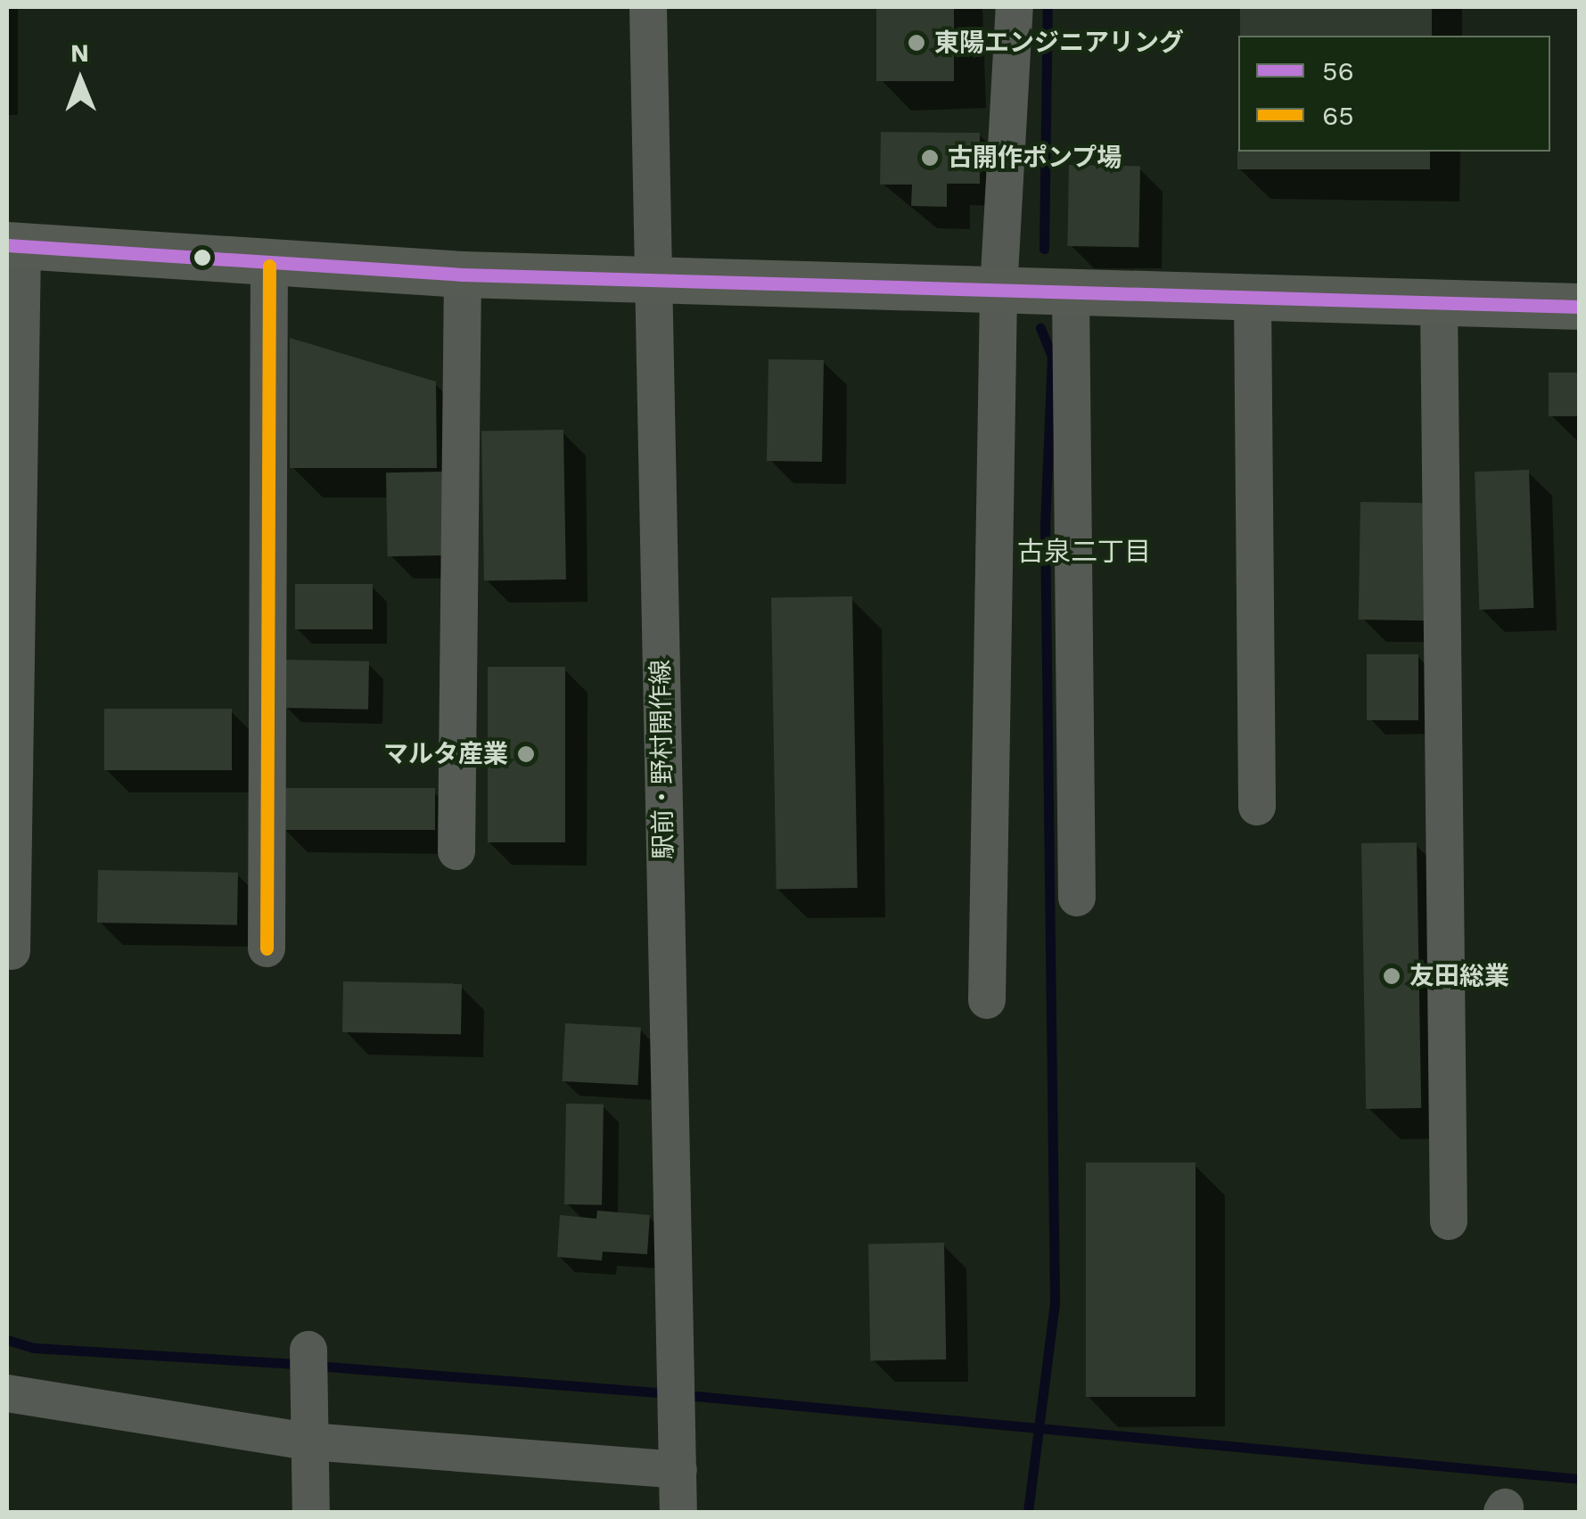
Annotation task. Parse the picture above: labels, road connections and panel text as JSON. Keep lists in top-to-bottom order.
{
  "streets": {
    "street": ["駅前・野村開作線"]
  },
  "districts": ["古泉二丁目"],
  "places": [
    "東陽エンジニアリング",
    "古開作ポンプ場",
    "マルタ産業",
    "友田総業"
  ],
  "lines": ["transit line 56", "transit line 65"],
  "legend": ["56", "65"],
  "north": "top"
}
